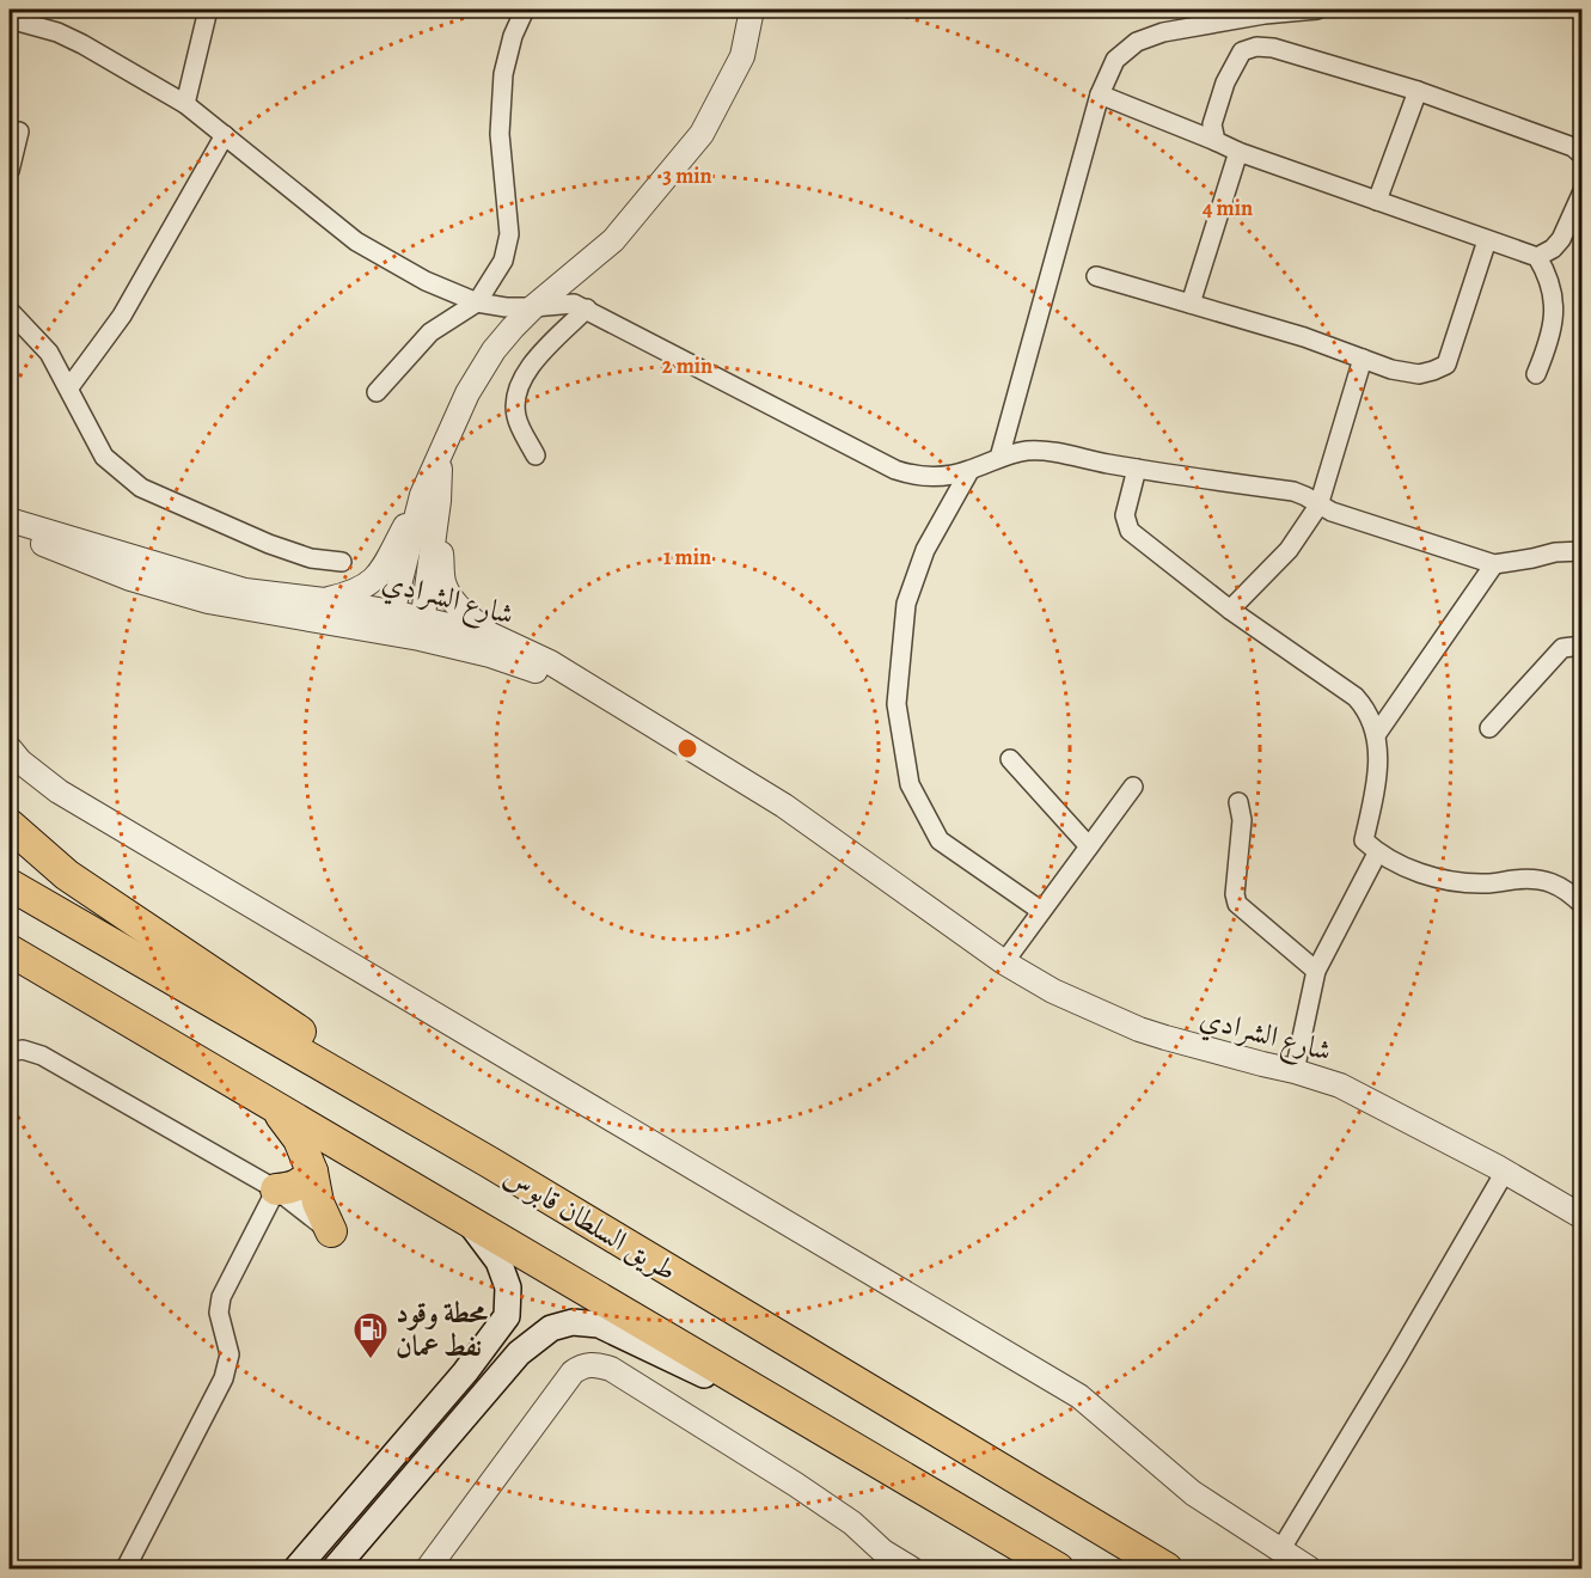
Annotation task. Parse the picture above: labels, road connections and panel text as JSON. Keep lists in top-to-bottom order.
{
  "streets": {
    "highway": ["طريق السلطان قابوس"],
    "street": ["شارع الشرادي"]
  },
  "places": {
    "fuel station": ["محطة وقود نفط عمان"]
  },
  "rings": [
    "3 min",
    "4 min",
    "2 min",
    "1 min"
  ]
}
